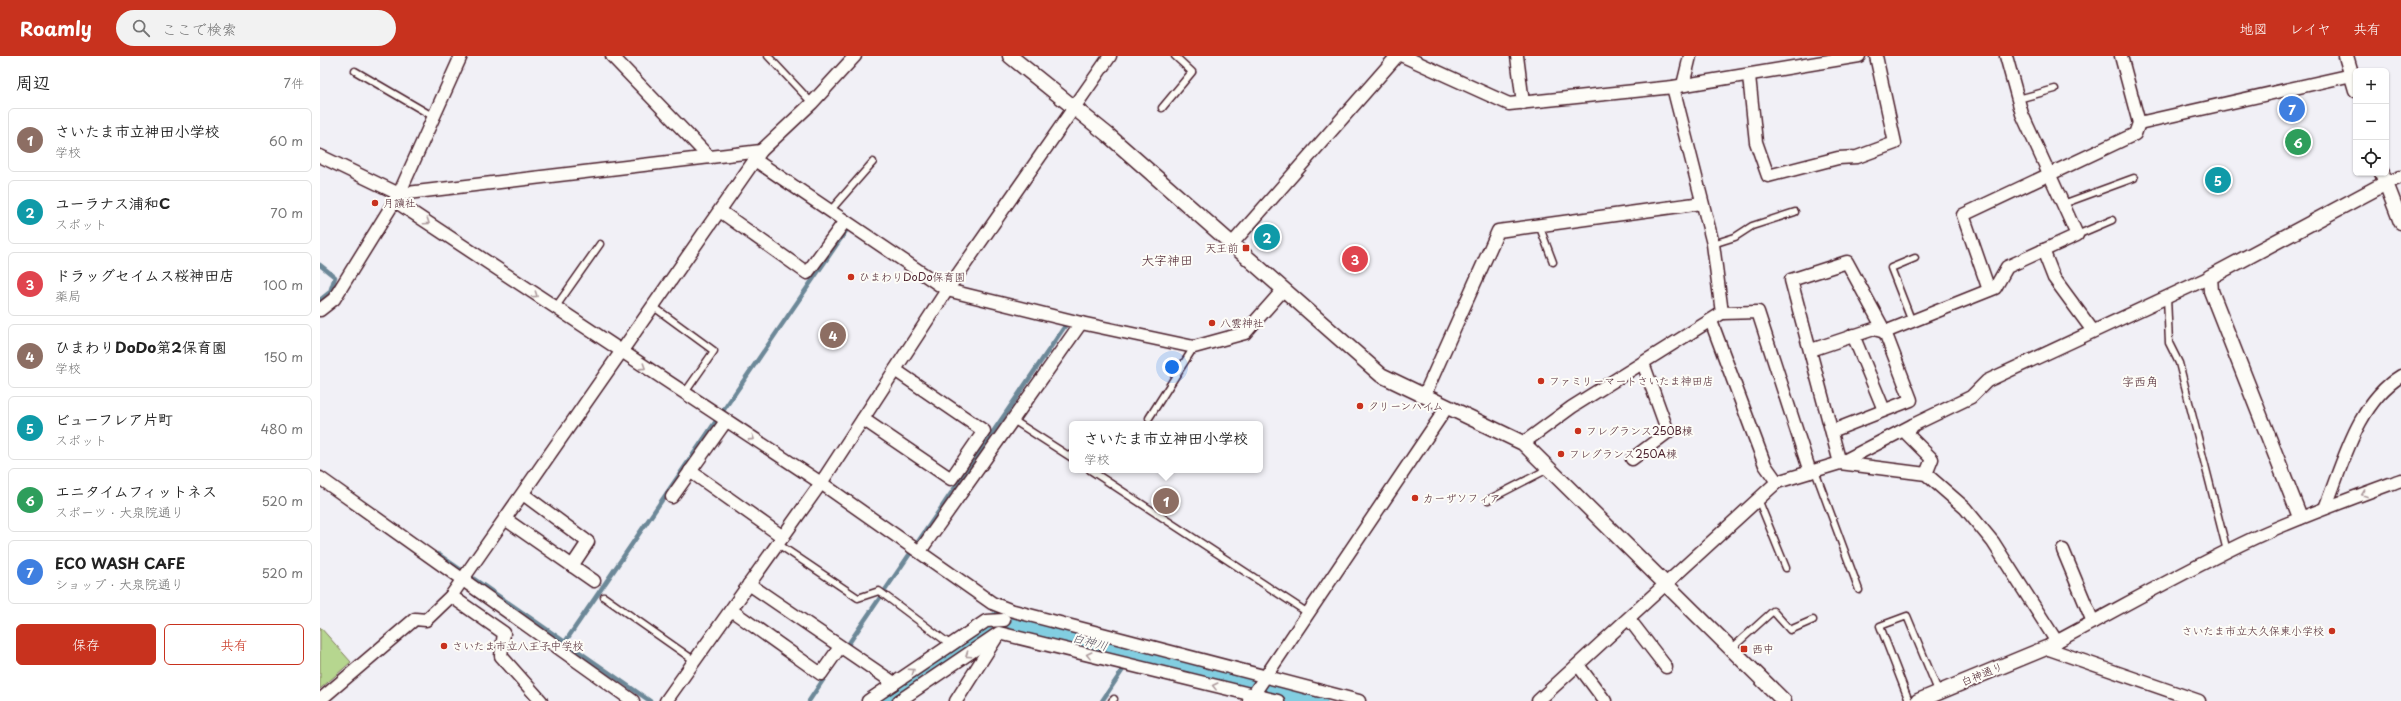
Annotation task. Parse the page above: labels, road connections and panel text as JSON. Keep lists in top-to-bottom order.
{
  "streets": {
    "street": ["白神通り"]
  },
  "districts": ["大字神田", "字西角"],
  "water": ["白神川"],
  "places": {
    "other": [
      "月讀社",
      "ひまわりDoDo保育園",
      "八雲神社",
      "ファミリーマートさいたま神田店",
      "クリーンハイム",
      "フレグランス250B棟",
      "フレグランス250A棟",
      "カーザソフィア",
      "さいたま市立大久保東小学校",
      "さいたま市立八王子中学校"
    ],
    "transit": ["天王前", "西中"]
  },
  "page": {
    "header": "Roamly",
    "search": "ここで検索",
    "nav": ["地図", "レイヤ", "共有"],
    "heading": ["周辺", "7件"],
    "map_buttons": ["+", "−"],
    "pins": [
      "7",
      "6",
      "5",
      "2",
      "3",
      "4",
      "1"
    ],
    "list": [
      {
        "mark": "1",
        "name": "さいたま市立神田小学校",
        "note": "学校",
        "value": "60 m"
      },
      {
        "mark": "2",
        "name": "ユーラナス浦和C",
        "note": "スポット",
        "value": "70 m"
      },
      {
        "mark": "3",
        "name": "ドラッグセイムス桜神田店",
        "note": "薬局",
        "value": "100 m"
      },
      {
        "mark": "4",
        "name": "ひまわりDoDo第2保育園",
        "note": "学校",
        "value": "150 m"
      },
      {
        "mark": "5",
        "name": "ビューフレア片町",
        "note": "スポット",
        "value": "480 m"
      },
      {
        "mark": "6",
        "name": "エニタイムフィットネス",
        "note": "スポーツ · 大泉院通り",
        "value": "520 m"
      },
      {
        "mark": "7",
        "name": "ECO WASH CAFE",
        "note": "ショップ · 大泉院通り",
        "value": "520 m"
      }
    ],
    "popup": ["さいたま市立神田小学校", "学校"],
    "buttons": ["保存", "共有"]
  }
}
